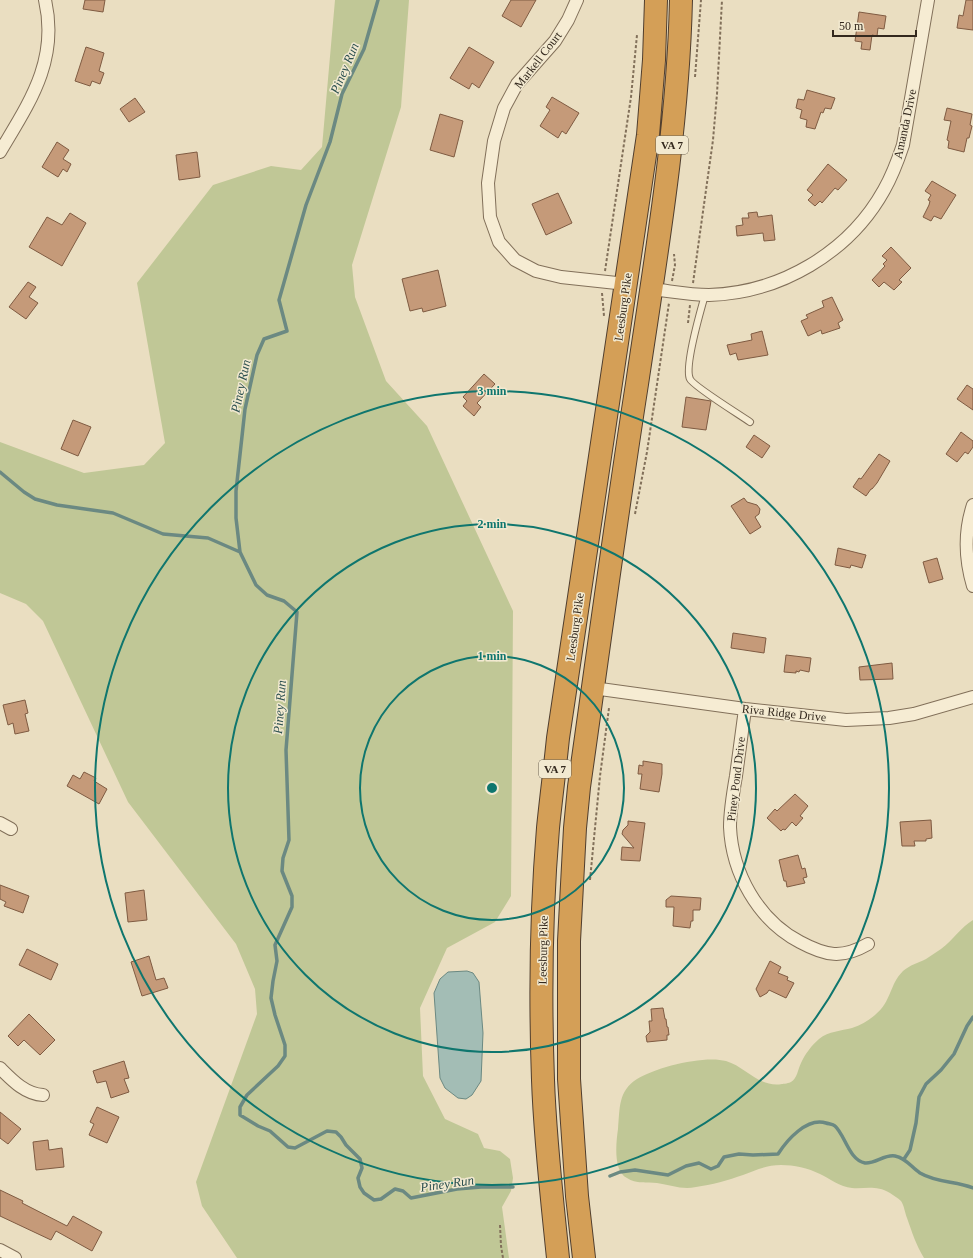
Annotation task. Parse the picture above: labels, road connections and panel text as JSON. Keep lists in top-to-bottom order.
{
  "streets": {
    "highway": ["VA 7", "Leesburg Pike"],
    "street": [
      "Markell Court",
      "Amanda Drive",
      "Riva Ridge Drive",
      "Piney Pond Drive"
    ]
  },
  "crossings": [
    ["Markell Court", "Leesburg Pike"],
    ["Amanda Drive", "Leesburg Pike"],
    ["Leesburg Pike", "Riva Ridge Drive"],
    ["Riva Ridge Drive", "Piney Pond Drive"]
  ],
  "water": ["Piney Run"],
  "scale_bar": "50 m",
  "rings": ["3 min", "2 min", "1 min"]
}
